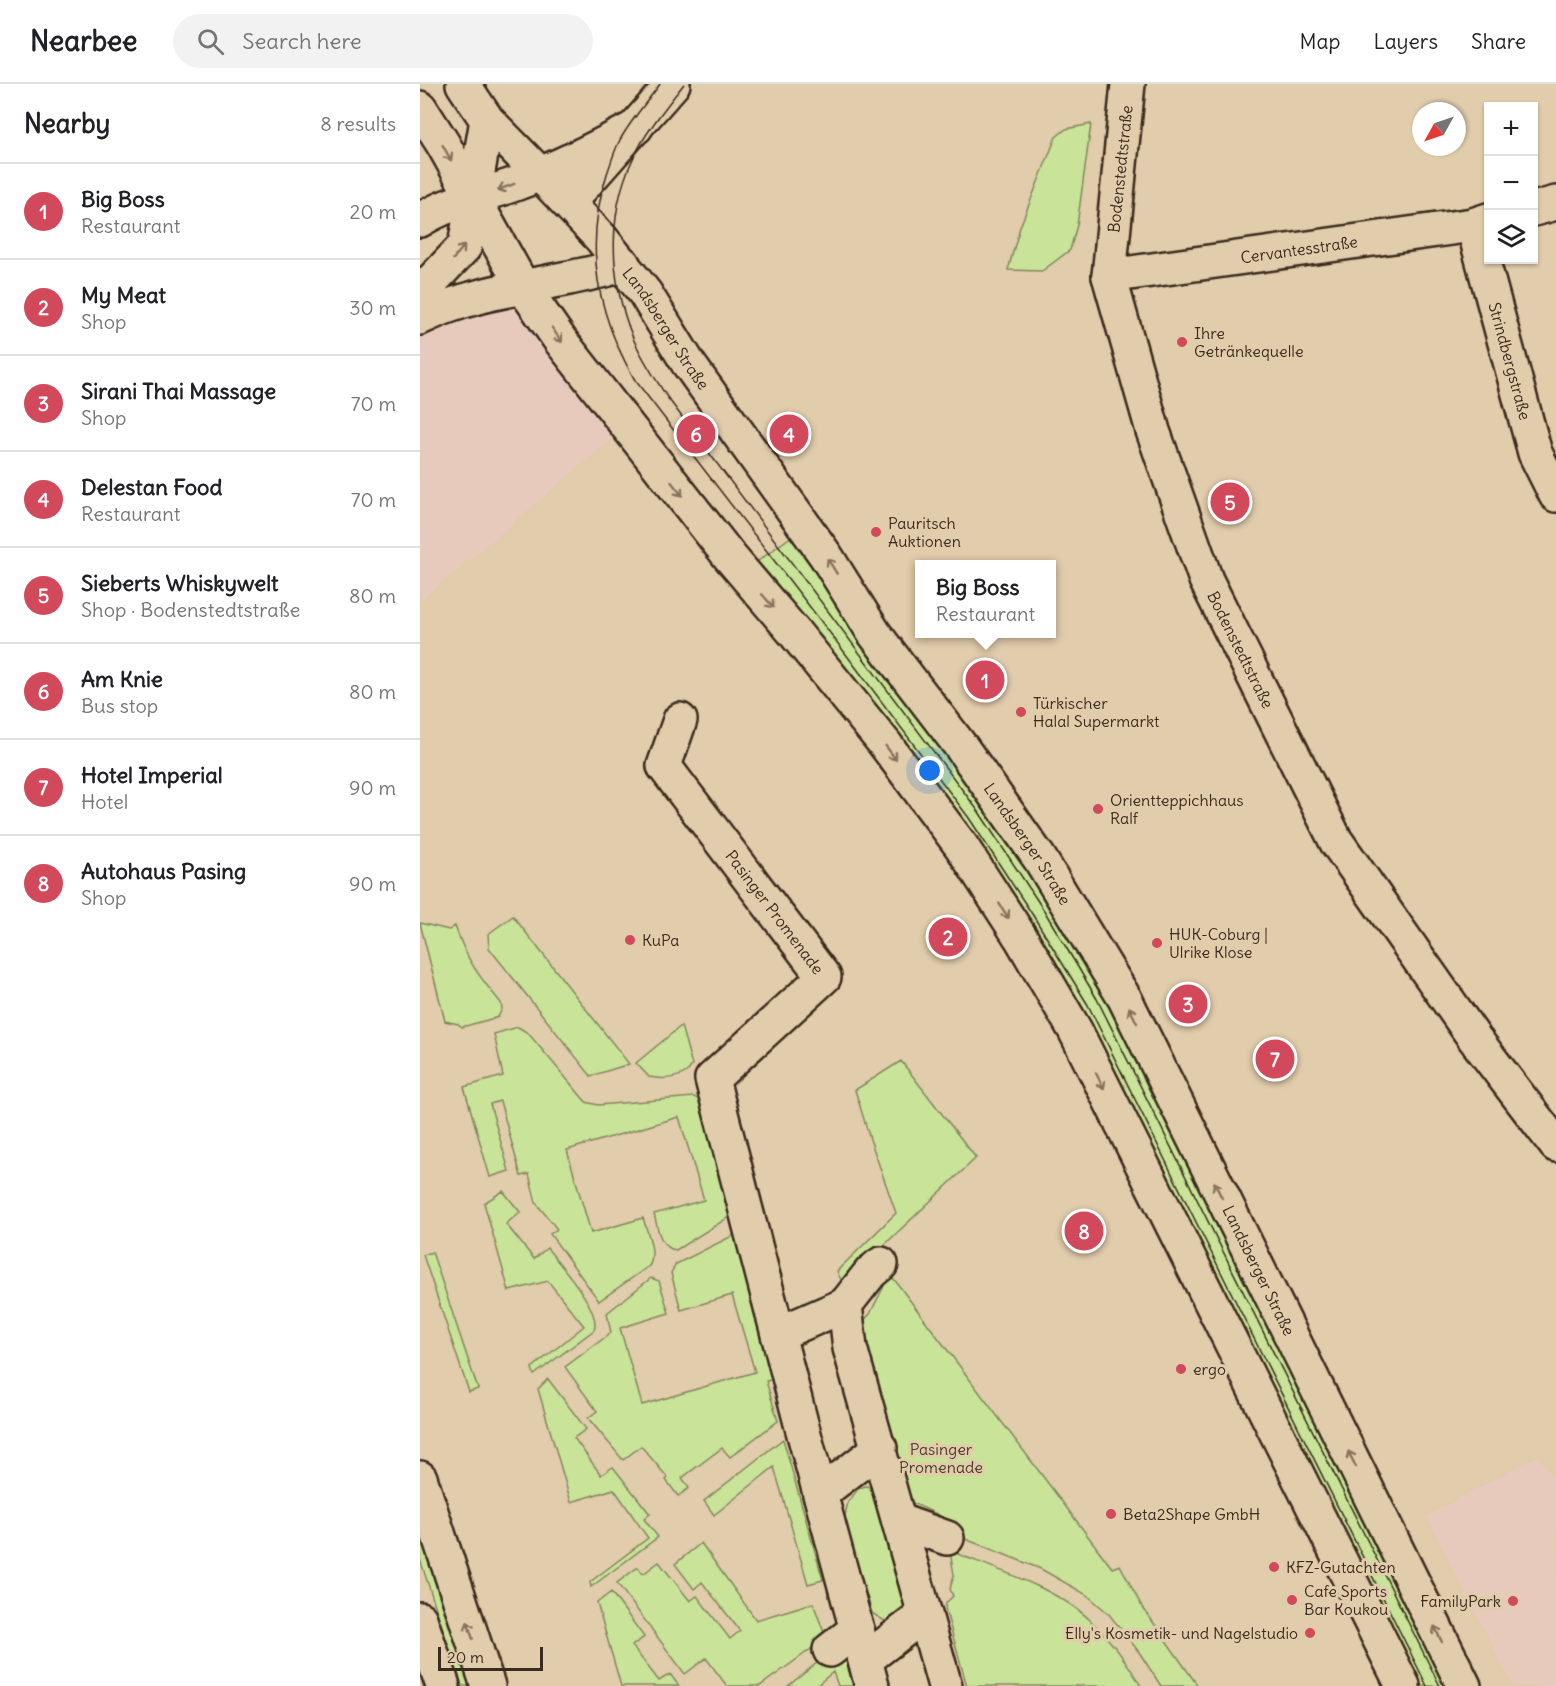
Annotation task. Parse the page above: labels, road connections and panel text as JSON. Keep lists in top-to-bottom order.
{
  "streets": {
    "street": [
      "Bodenstedtstraße",
      "Cervantesstraße",
      "Landsberger Straße",
      "Strindbergstraße",
      "Pasinger Promenade"
    ]
  },
  "crossings": [
    ["Bodenstedtstraße", "Cervantesstraße"],
    ["Cervantesstraße", "Strindbergstraße"]
  ],
  "parks": ["Pasinger Promenade"],
  "places": [
    "Ihre Getränkequelle",
    "Pauritsch Auktionen",
    "Türkischer Halal Supermarkt",
    "Orientteppichhaus Ralf",
    "KuPa",
    "HUK-Coburg | Ulrike Klose",
    "ergo",
    "Beta2Shape GmbH",
    "KFZ-Gutachten",
    "Cafe Sports Bar Koukou",
    "FamilyPark",
    "Elly's Kosmetik- und Nagelstudio"
  ],
  "scale_bar": "20 m",
  "north": "bottom left",
  "page": {
    "header": "Nearbee",
    "search": "Search here",
    "nav": ["Map", "Layers", "Share"],
    "heading": ["Nearby", "8 results"],
    "map_buttons": ["+", "−"],
    "list": [
      {
        "mark": "1",
        "name": "Big Boss",
        "note": "Restaurant",
        "value": "20 m"
      },
      {
        "mark": "2",
        "name": "My Meat",
        "note": "Shop",
        "value": "30 m"
      },
      {
        "mark": "3",
        "name": "Sirani Thai Massage",
        "note": "Shop",
        "value": "70 m"
      },
      {
        "mark": "4",
        "name": "Delestan Food",
        "note": "Restaurant",
        "value": "70 m"
      },
      {
        "mark": "5",
        "name": "Sieberts Whiskywelt",
        "note": "Shop · Bodenstedtstraße",
        "value": "80 m"
      },
      {
        "mark": "6",
        "name": "Am Knie",
        "note": "Bus stop",
        "value": "80 m"
      },
      {
        "mark": "7",
        "name": "Hotel Imperial",
        "note": "Hotel",
        "value": "90 m"
      },
      {
        "mark": "8",
        "name": "Autohaus Pasing",
        "note": "Shop",
        "value": "90 m"
      }
    ],
    "pins": [
      "4",
      "6",
      "5",
      "1",
      "2",
      "3",
      "7",
      "8"
    ],
    "popup": ["Big Boss", "Restaurant"],
    "scale": "20 m"
  }
}
